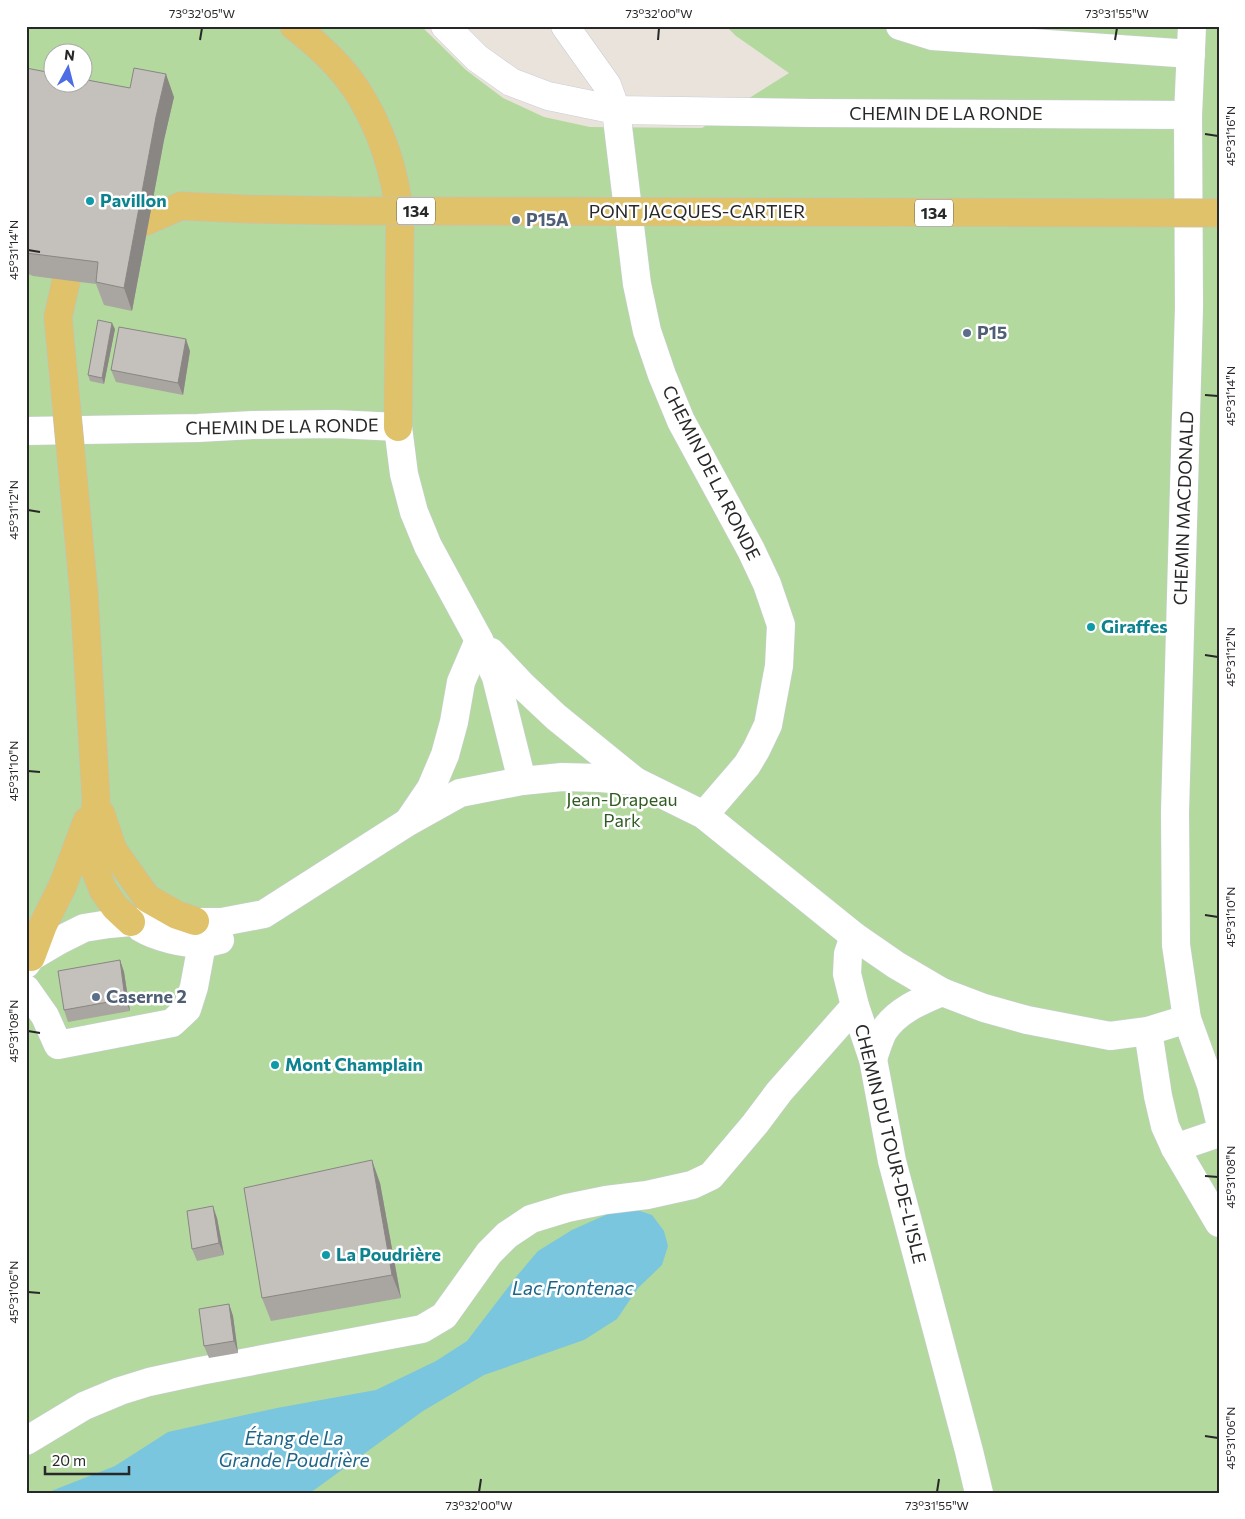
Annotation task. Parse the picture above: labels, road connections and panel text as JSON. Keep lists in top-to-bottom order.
{
  "streets": {
    "main road": ["134", "PONT JACQUES-CARTIER"],
    "street": ["CHEMIN DE LA RONDE", "CHEMIN MACDONALD", "CHEMIN DU TOUR-DE-L'ISLE"]
  },
  "crossings": [
    ["CHEMIN DE LA RONDE", "CHEMIN MACDONALD"]
  ],
  "water": ["Lac Frontenac", "Étang de La Grande Poudrière"],
  "parks": ["Jean-Drapeau Park"],
  "places": [
    "Pavillon",
    "P15A",
    "P15",
    "Giraffes",
    "Caserne 2",
    "Mont Champlain",
    "La Poudrière"
  ],
  "scale_bar": "20 m",
  "north": "top",
  "coordinates": [
    "73°32'05\"W",
    "73°32'00\"W",
    "73°31'55\"W",
    "45°31'16\"N",
    "45°31'14\"N",
    "45°31'12\"N",
    "45°31'10\"N",
    "45°31'08\"N",
    "45°31'06\"N"
  ]
}
